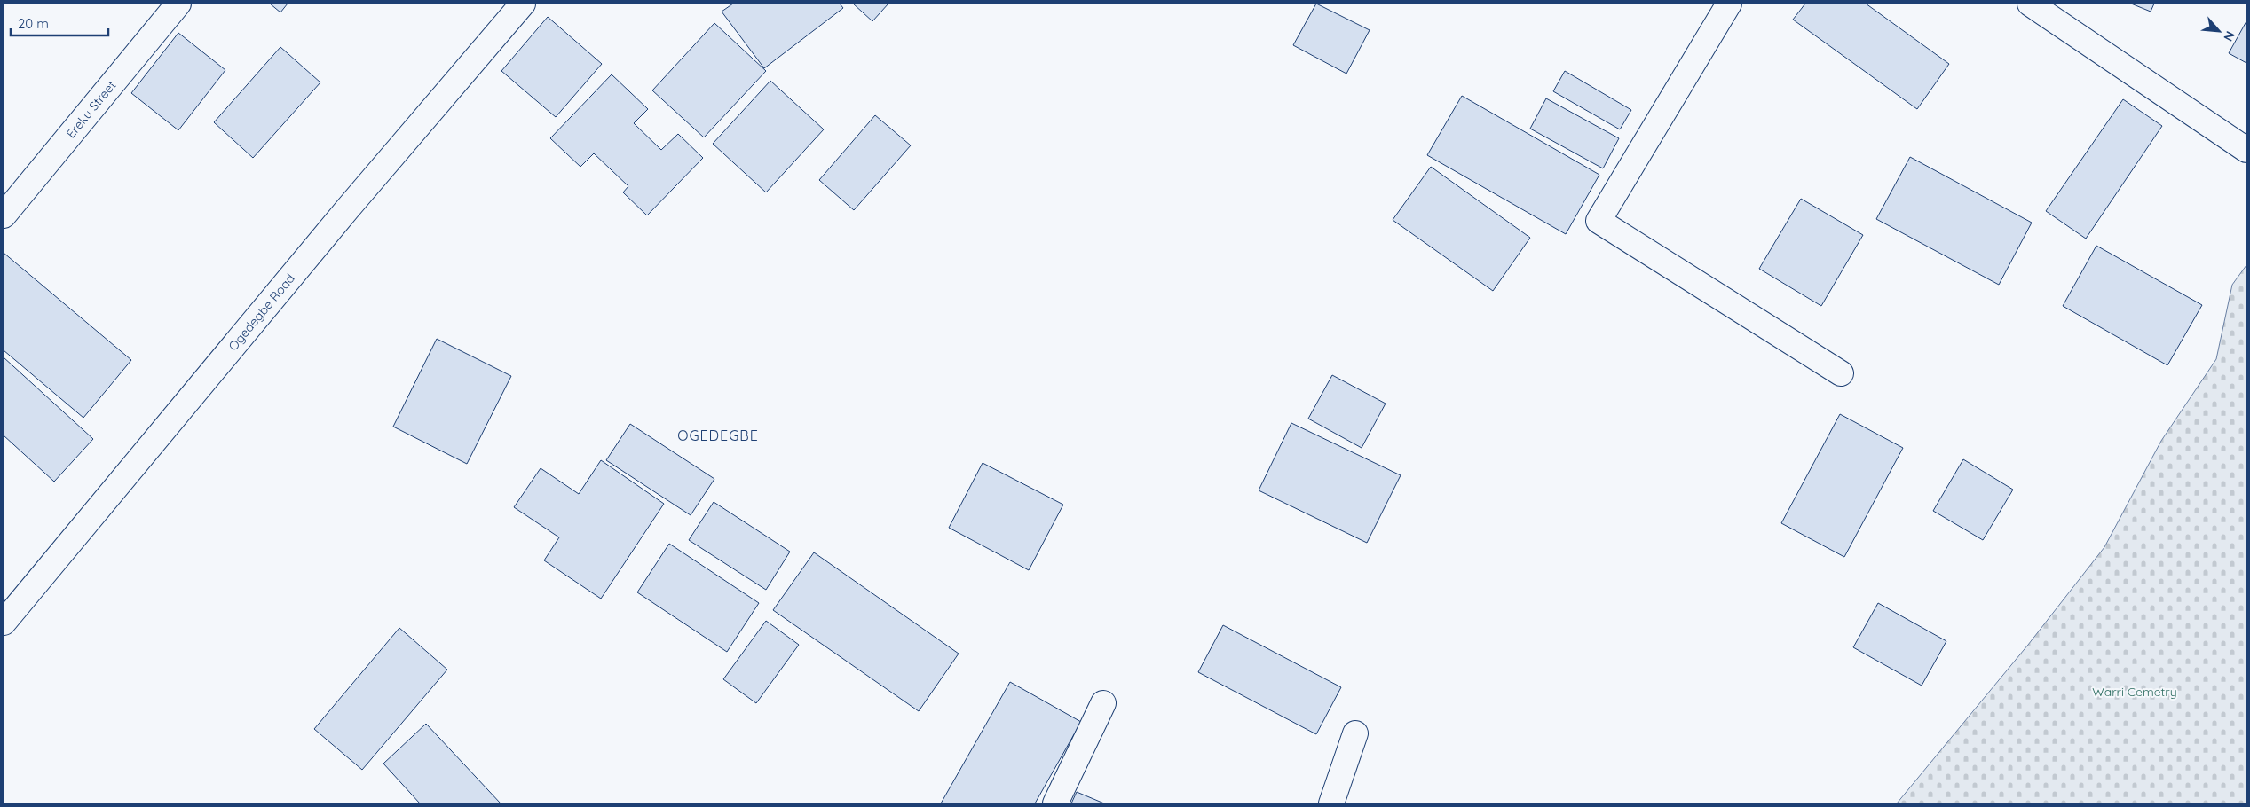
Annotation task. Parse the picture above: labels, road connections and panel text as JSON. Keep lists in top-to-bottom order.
{
  "streets": {
    "street": ["Ereku Street", "Ogedegbe Road"]
  },
  "districts": ["OGEDEGBE"],
  "parks": ["Warri Cemetry"],
  "scale_bar": "20 m",
  "north": "bottom right"
}
